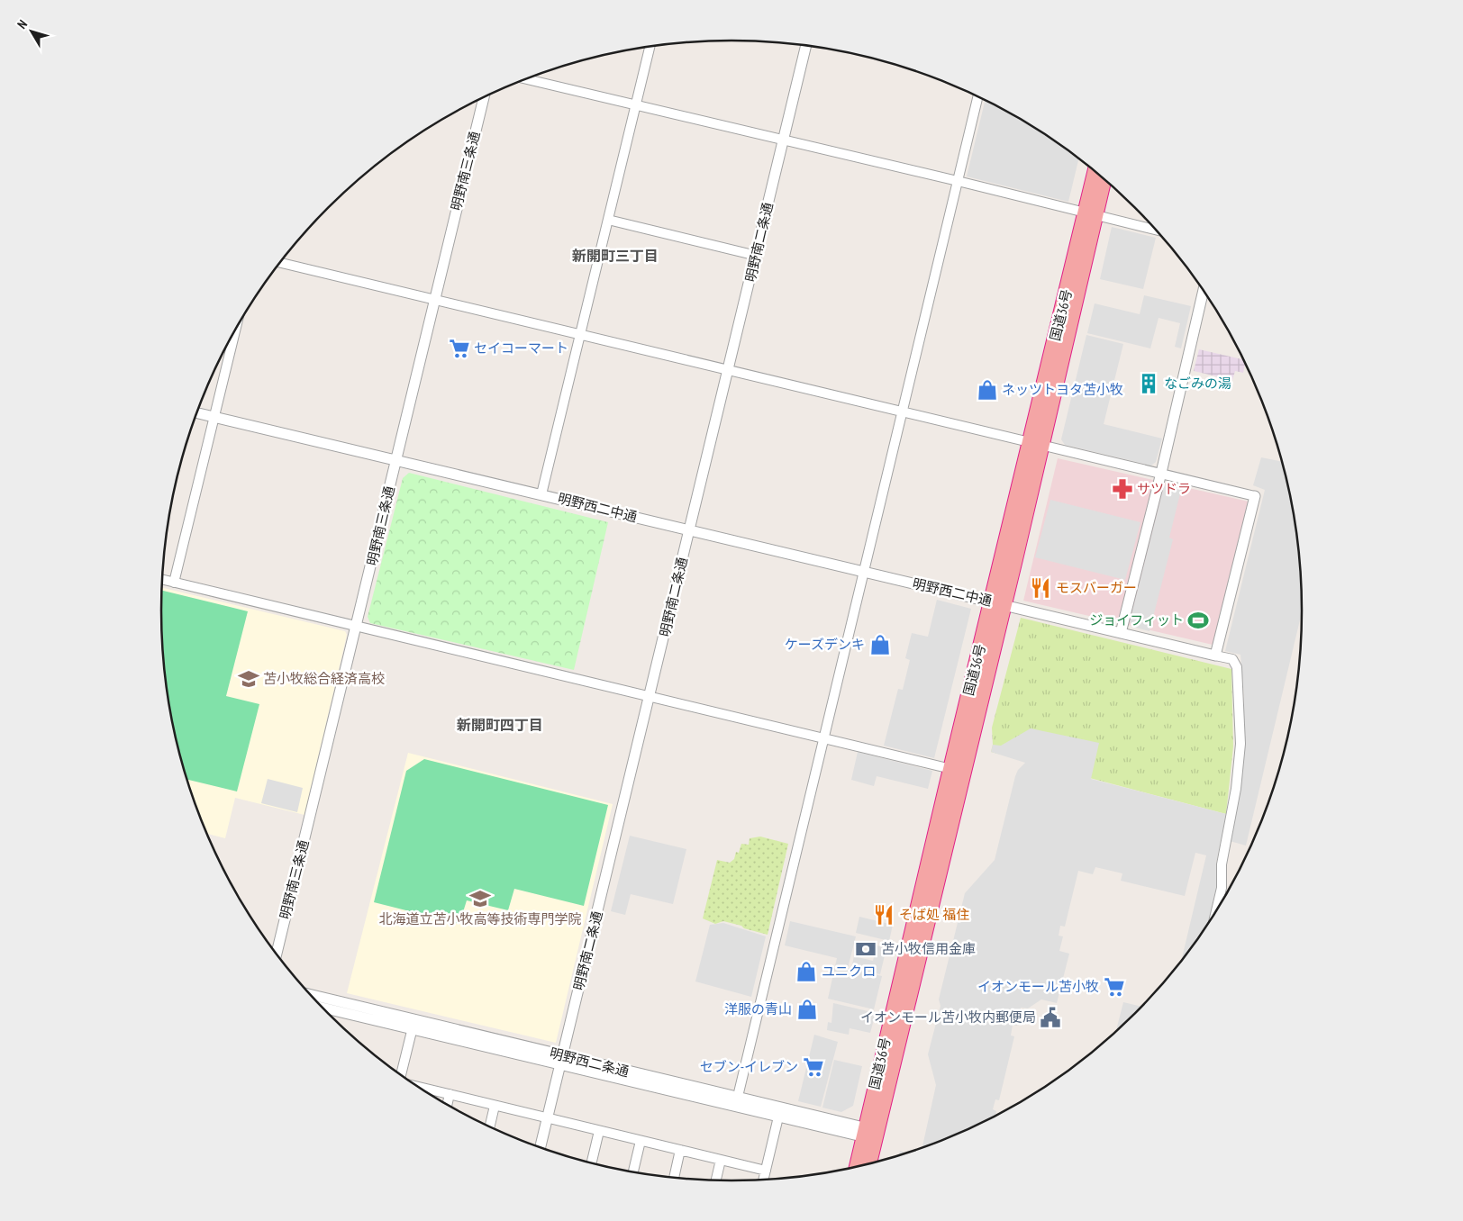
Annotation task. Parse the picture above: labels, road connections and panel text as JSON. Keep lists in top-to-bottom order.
{
  "streets": {
    "highway": ["国道36号"],
    "street": [
      "明野南三条通",
      "明野南二条通",
      "明野西二中通",
      "明野西二条通"
    ]
  },
  "crossings": [
    ["明野南三条通", "明野西二中通"],
    ["明野南二条通", "明野西二中通"],
    ["明野南二条通", "明野西二条通"],
    ["国道36号", "明野西二中通"],
    ["国道36号", "明野西二条通"]
  ],
  "districts": ["新開町三丁目", "新開町四丁目"],
  "places": {
    "supermarket": ["セイコーマート", "イオンモール苫小牧", "セブン-イレブン"],
    "building": ["なごみの湯"],
    "shop": [
      "ネッツトヨタ苫小牧",
      "ケーズデンキ",
      "ユニクロ",
      "洋服の青山"
    ],
    "pharmacy": ["サツドラ"],
    "restaurant": ["モスバーガー", "そば処 福住"],
    "sports": ["ジョイフィット"],
    "school or university": ["苫小牧総合経済高校", "北海道立苫小牧高等技術専門学院"],
    "bank": ["苫小牧信用金庫"],
    "public building": ["イオンモール苫小牧内郵便局"]
  },
  "north": "top left"
}
